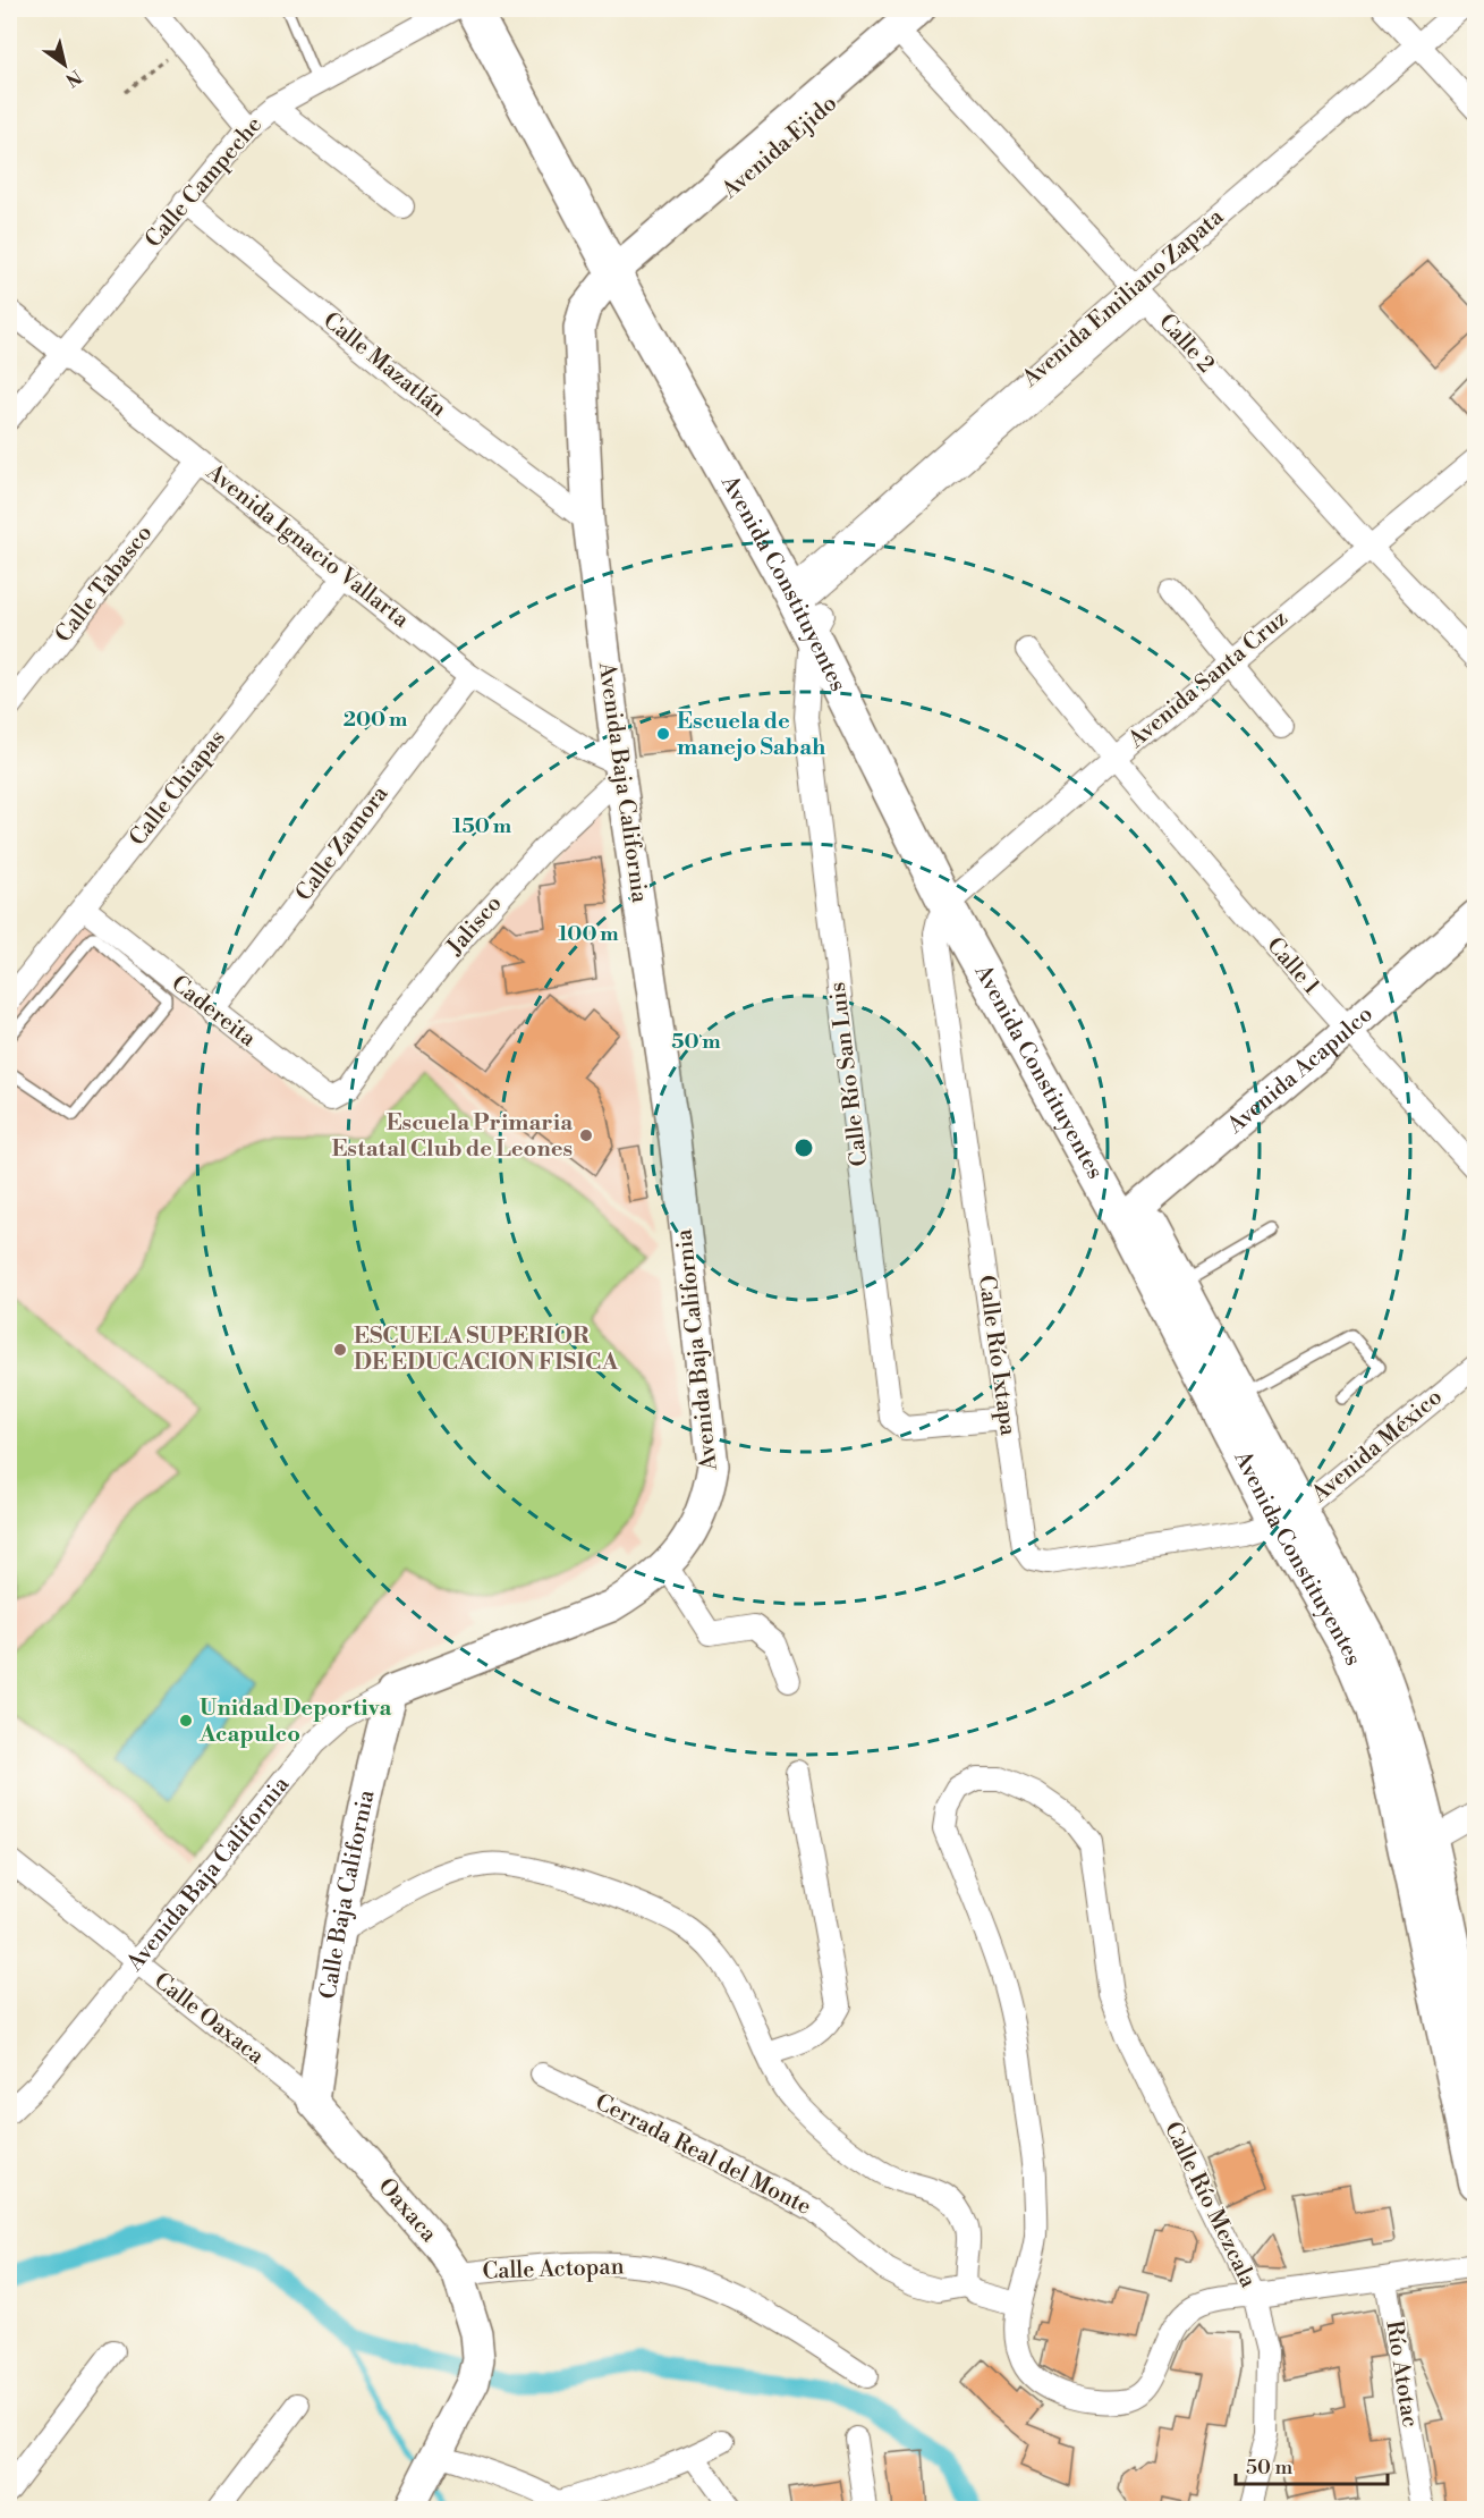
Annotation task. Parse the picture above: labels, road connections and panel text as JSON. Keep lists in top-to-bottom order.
{
  "streets": {
    "main road": [
      "Avenida Ejido",
      "Avenida Constituyentes",
      "Avenida Baja California",
      "Avenida Acapulco",
      "Calle Baja California",
      "Oaxaca"
    ],
    "street": [
      "Calle Campeche",
      "Avenida Emiliano Zapata",
      "Calle 2",
      "Calle Mazatlán",
      "Avenida Ignacio Vallarta",
      "Calle Tabasco",
      "Avenida Santa Cruz",
      "Calle Chiapas",
      "Calle Zamora",
      "Jalisco",
      "Calle 1",
      "Cadereita",
      "Calle Río San Luis",
      "Calle Río Ixtapa",
      "Avenida México",
      "Calle Oaxaca",
      "Cerrada Real del Monte",
      "Calle Río Mezcala",
      "Calle Actopan",
      "Río Atotac"
    ]
  },
  "crossings": [
    ["Avenida Ejido", "Calle 2"],
    ["Avenida Ejido", "Avenida Constituyentes"],
    ["Avenida Ejido", "Avenida Baja California"],
    ["Calle Campeche", "Calle Mazatlán"],
    ["Calle Campeche", "Avenida Ignacio Vallarta"],
    ["Avenida Emiliano Zapata", "Calle 2"],
    ["Avenida Emiliano Zapata", "Avenida Constituyentes"],
    ["Avenida Emiliano Zapata", "Calle Río San Luis"],
    ["Calle 2", "Avenida Santa Cruz"],
    ["Calle Mazatlán", "Avenida Baja California"],
    ["Avenida Ignacio Vallarta", "Calle Tabasco"],
    ["Avenida Ignacio Vallarta", "Avenida Baja California"],
    ["Avenida Ignacio Vallarta", "Calle Chiapas"],
    ["Avenida Ignacio Vallarta", "Calle Zamora"],
    ["Avenida Ignacio Vallarta", "Jalisco"],
    ["Avenida Constituyentes", "Avenida Santa Cruz"],
    ["Avenida Constituyentes", "Avenida Baja California"],
    ["Avenida Constituyentes", "Avenida Acapulco"],
    ["Avenida Constituyentes", "Calle Río San Luis"],
    ["Avenida Constituyentes", "Calle Río Ixtapa"],
    ["Avenida Constituyentes", "Avenida México"],
    ["Avenida Santa Cruz", "Calle 1"],
    ["Avenida Santa Cruz", "Calle Río Ixtapa"],
    ["Avenida Baja California", "Jalisco"],
    ["Avenida Baja California", "Calle Baja California"],
    ["Avenida Baja California", "Calle Oaxaca"],
    ["Calle Chiapas", "Cadereita"],
    ["Calle Zamora", "Cadereita"],
    ["Jalisco", "Cadereita"],
    ["Calle 1", "Avenida Acapulco"],
    ["Calle Río San Luis", "Calle Río Ixtapa"],
    ["Calle Río Ixtapa", "Avenida México"],
    ["Calle Baja California", "Calle Oaxaca"],
    ["Calle Baja California", "Oaxaca"],
    ["Calle Oaxaca", "Oaxaca"],
    ["Oaxaca", "Calle Actopan"]
  ],
  "places": [
    "Escuela de manejo Sabah",
    "Escuela Primaria Estatal Club de Leones",
    "ESCUELA SUPERIOR DE EDUCACION FISICA",
    "Unidad Deportiva Acapulco"
  ],
  "scale_bar": "50 m",
  "north": "bottom right",
  "rings": [
    "200 m",
    "150 m",
    "100 m",
    "50 m"
  ]
}
